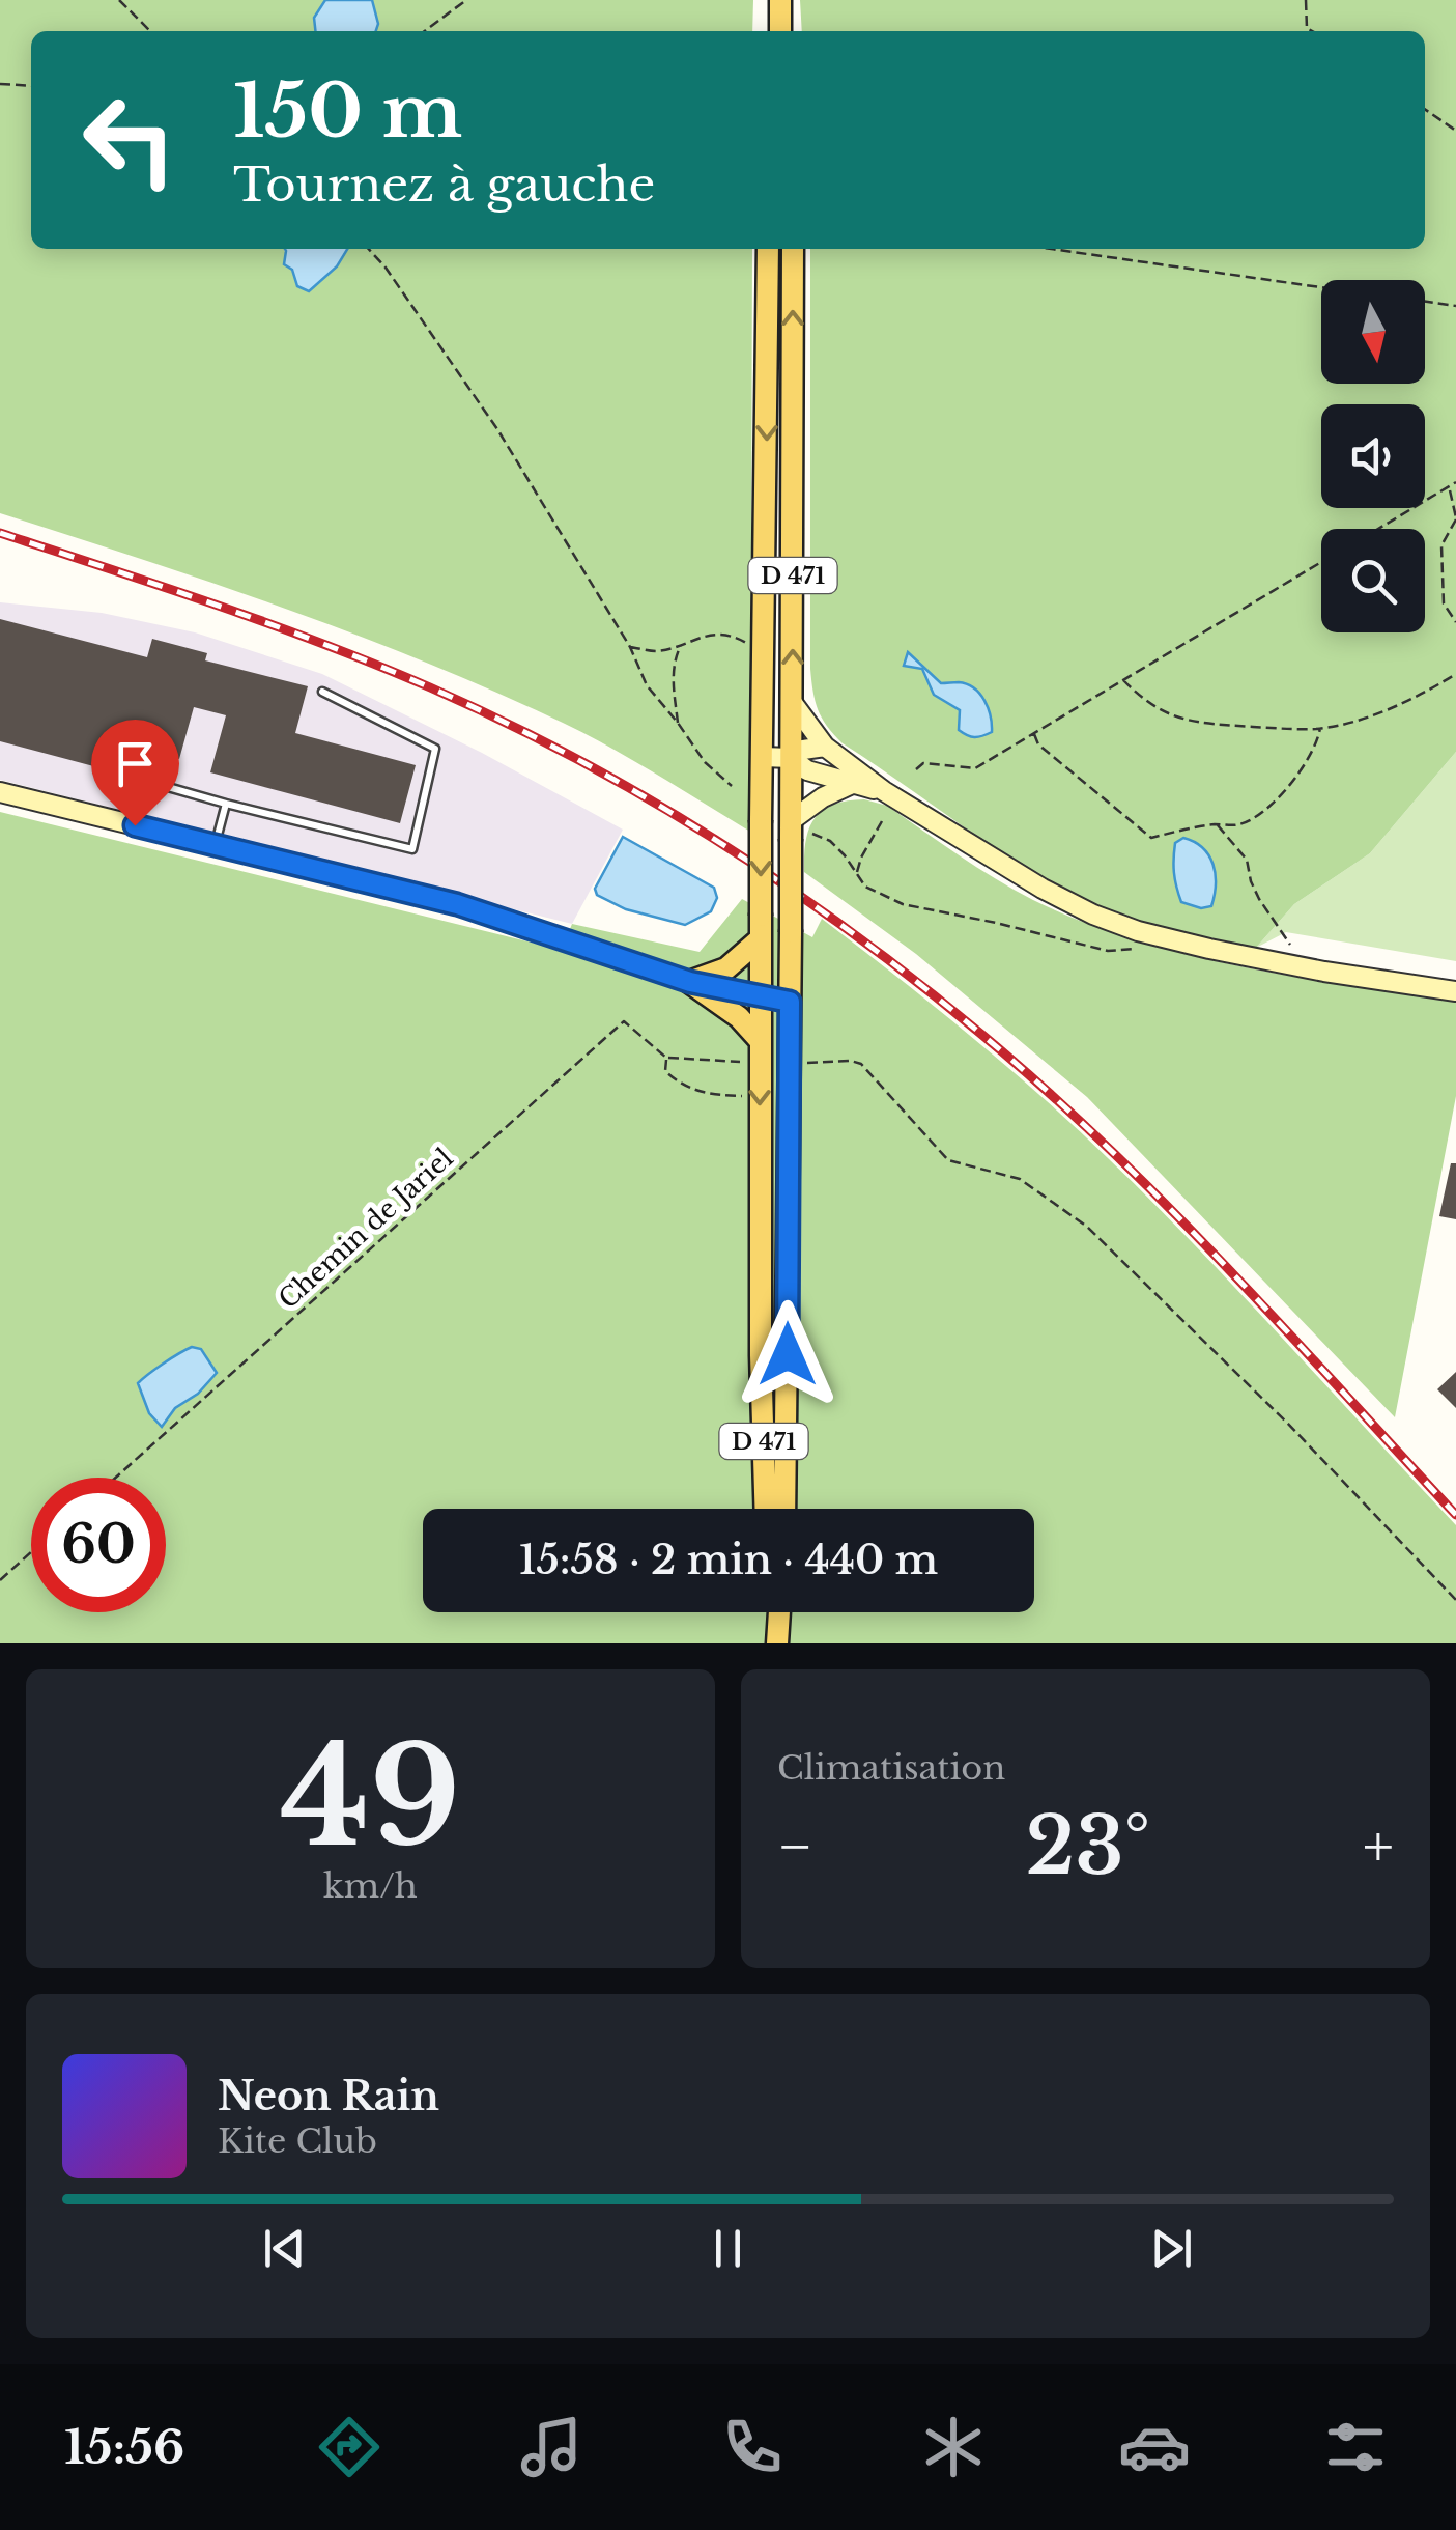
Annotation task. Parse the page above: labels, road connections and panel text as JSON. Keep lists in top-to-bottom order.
{
  "streets": {
    "main road": ["D 471"],
    "path": ["Chemin de Jariel"]
  },
  "north": "bottom",
  "page": {
    "turn": ["150 m", "Tournez à gauche"],
    "limit": "60",
    "trip": "15:58 · 2 min · 440 m",
    "tile": [
      ["49", "km/h"],
      "Climatisation"
    ],
    "heat": ["−", "23°", "+"],
    "song": ["Neon Rain", "Kite Club"],
    "tabs": "15:56"
  }
}
